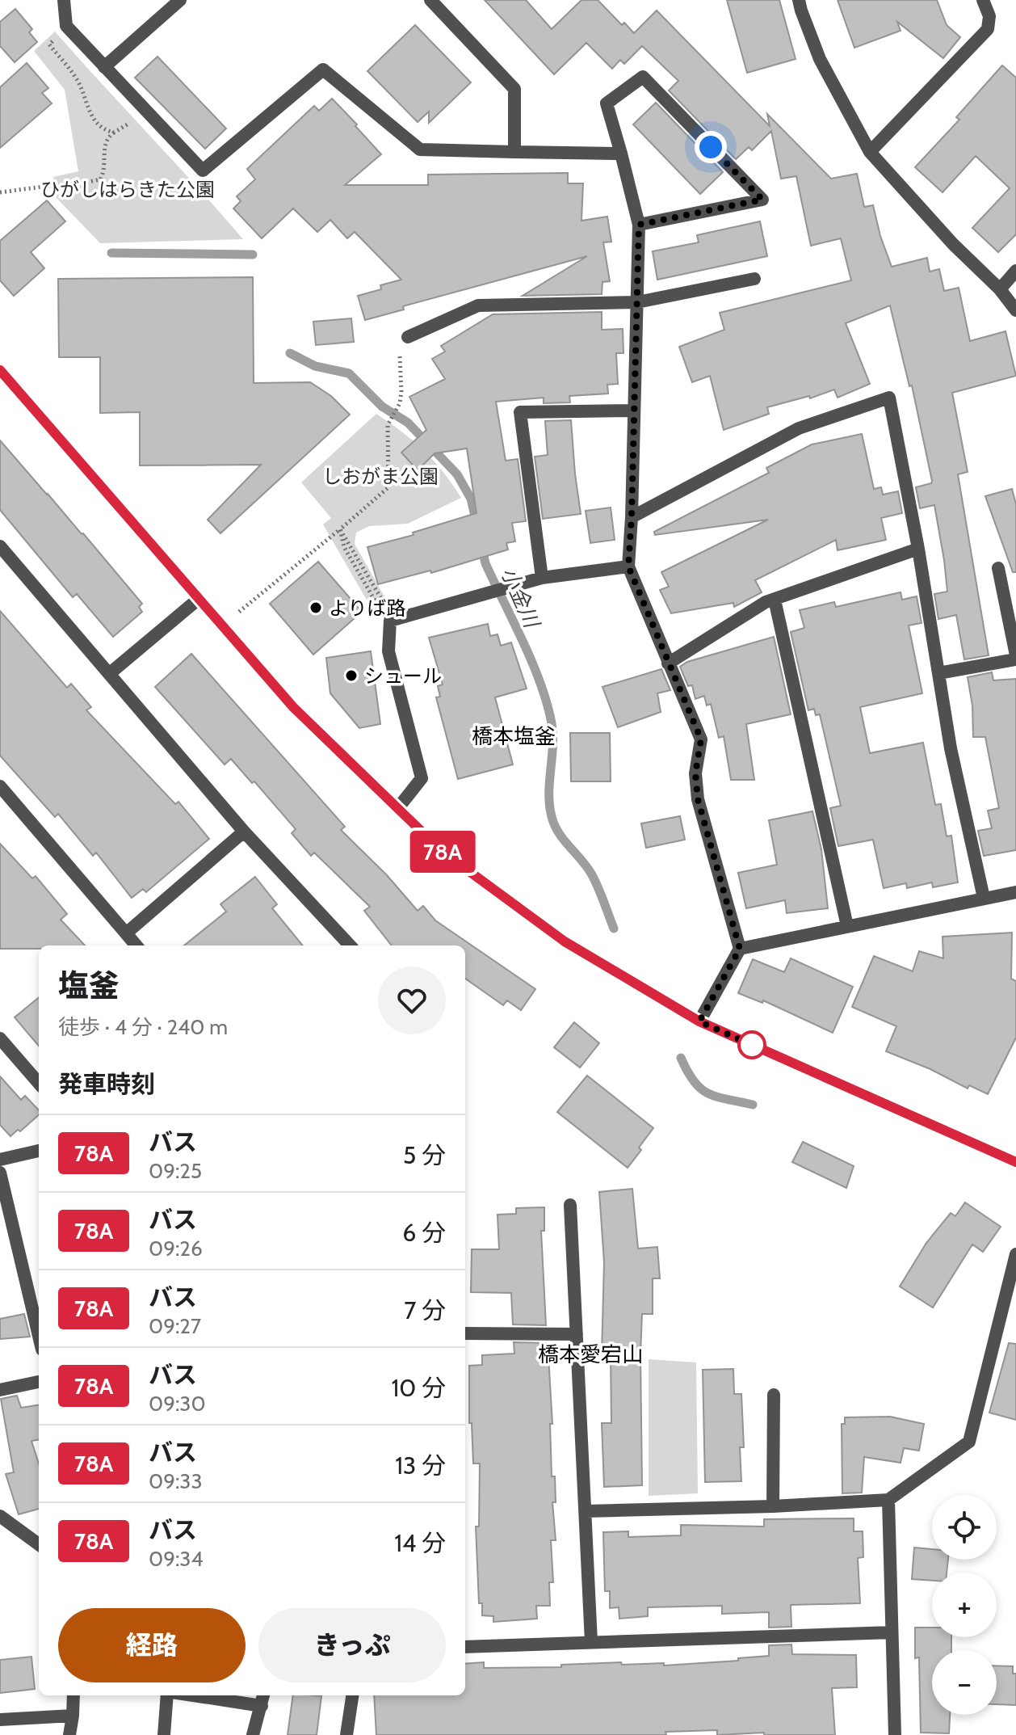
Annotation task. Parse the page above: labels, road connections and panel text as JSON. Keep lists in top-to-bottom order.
{
  "districts": ["橋本塩釜", "橋本愛宕山"],
  "water": ["小金川"],
  "parks": ["ひがしはらきた公園", "しおがま公園"],
  "places": ["よりば路", "シュール"],
  "lines": ["bus line 78A"],
  "page": {
    "on_map": "78A",
    "heading": [
      ["塩釜", "徒歩 · 4 分 · 240 m"],
      "発車時刻"
    ],
    "list": [
      {
        "mark": "78A",
        "name": "バス",
        "note": "09:25",
        "value": "5 分"
      },
      {
        "mark": "78A",
        "name": "バス",
        "note": "09:26",
        "value": "6 分"
      },
      {
        "mark": "78A",
        "name": "バス",
        "note": "09:27",
        "value": "7 分"
      },
      {
        "mark": "78A",
        "name": "バス",
        "note": "09:30",
        "value": "10 分"
      },
      {
        "mark": "78A",
        "name": "バス",
        "note": "09:33",
        "value": "13 分"
      },
      {
        "mark": "78A",
        "name": "バス",
        "note": "09:34",
        "value": "14 分"
      }
    ],
    "map_buttons": ["+", "−"],
    "buttons": ["経路", "きっぷ"]
  }
}
